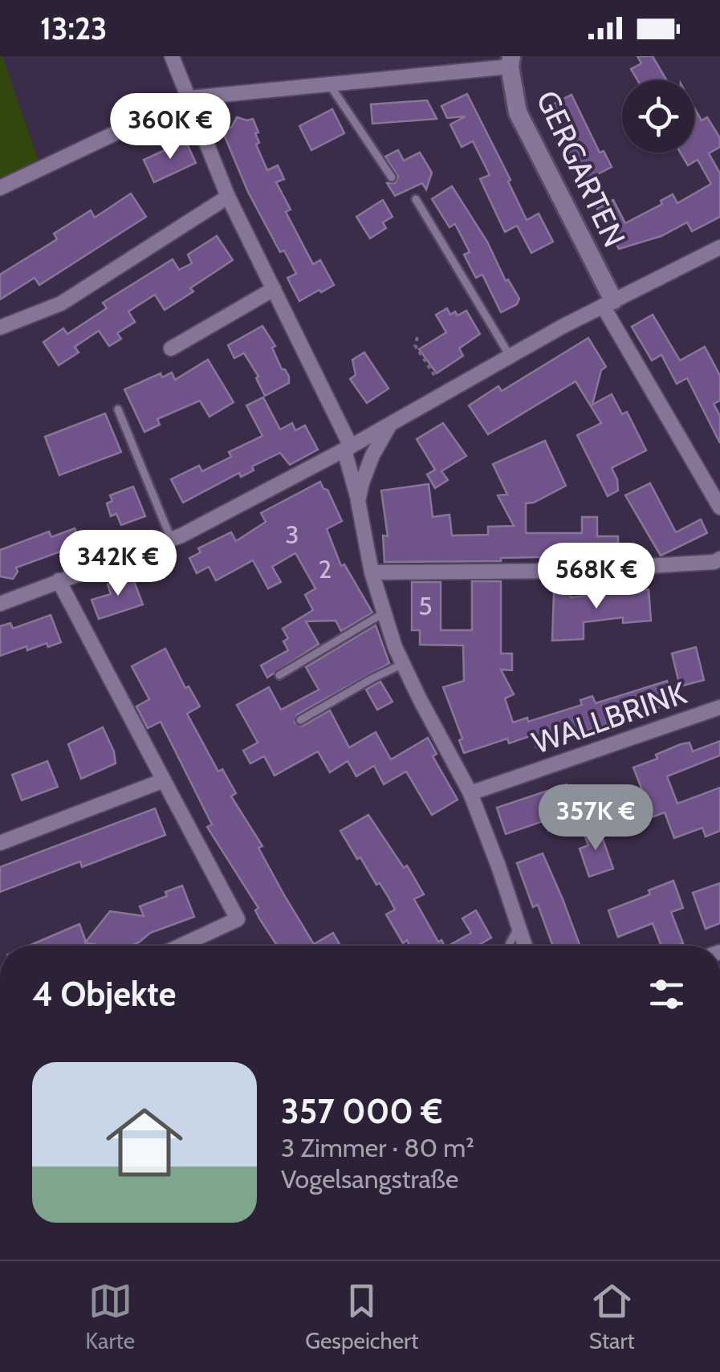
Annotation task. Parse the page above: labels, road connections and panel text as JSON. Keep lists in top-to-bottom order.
{
  "streets": {
    "street": ["GERGARTEN", "WALLBRINK"]
  },
  "house_numbers": ["3", "2", "5"],
  "page": {
    "status": "13:23",
    "price": [
      "360K €",
      "342K €",
      "568K €",
      "357K €"
    ],
    "heading": "4 Objekte",
    "list": [
      {
        "name": "357 000 €",
        "note": "3 Zimmer · 80 m² · Vogelsangstraße"
      }
    ],
    "tabs": ["Karte", "Gespeichert", "Start"]
  }
}
